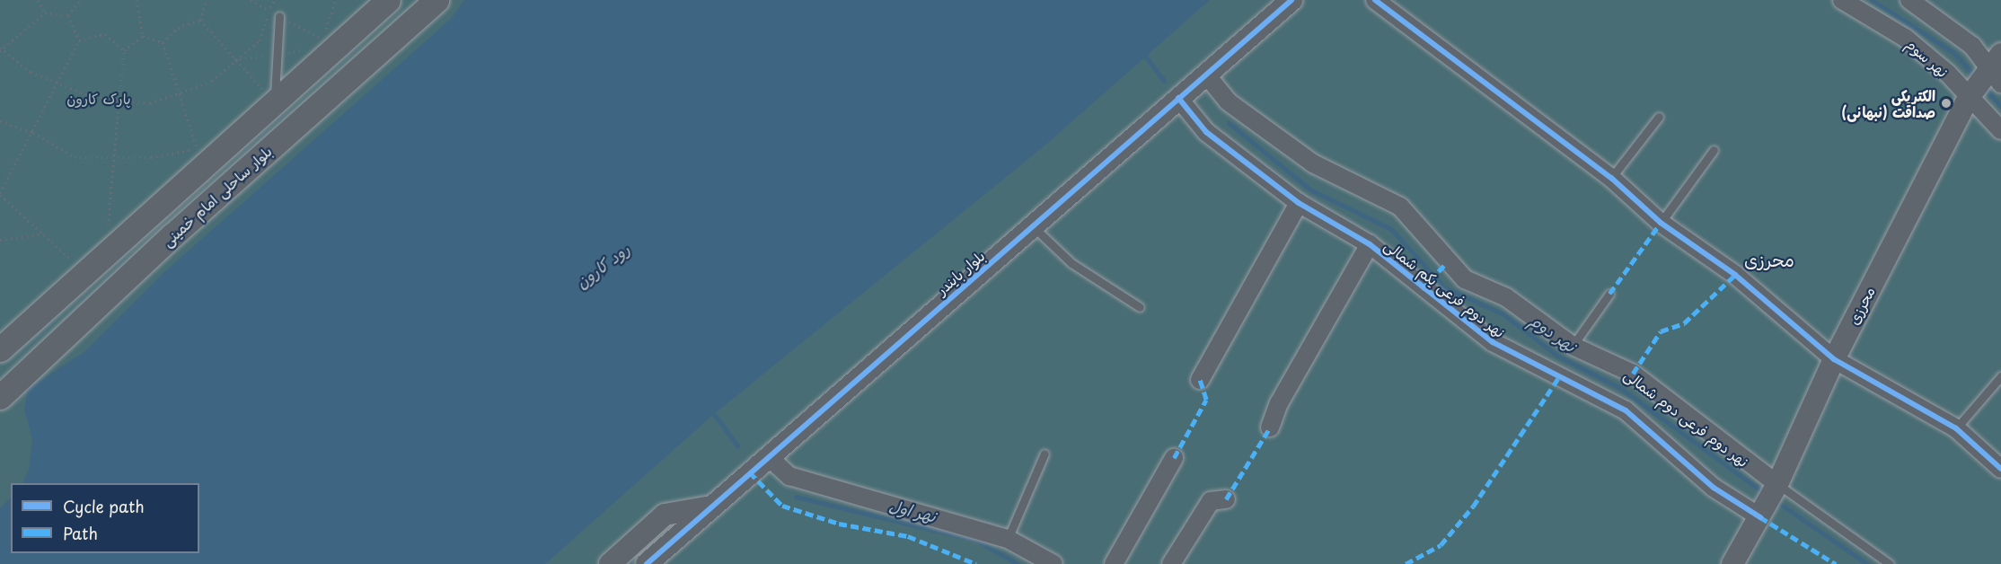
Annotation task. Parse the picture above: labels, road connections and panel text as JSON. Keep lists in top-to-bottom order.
{
  "streets": {
    "main road": ["بلوار ساحلی امام خمینی"],
    "street": [
      "نهر سوم",
      "بلوار بایندر",
      "نهر دوم فرعی یکم شمالی",
      "محرزی",
      "نهر دوم فرعی دوم شمالی"
    ]
  },
  "crossings": [
    ["نهر سوم", "محرزی"],
    ["بلوار بایندر", "نهر دوم فرعی یکم شمالی"],
    ["بلوار بایندر", "نهر دوم فرعی دوم شمالی"],
    ["نهر دوم فرعی یکم شمالی", "محرزی"],
    ["نهر دوم فرعی یکم شمالی", "نهر دوم فرعی دوم شمالی"],
    ["محرزی", "نهر دوم فرعی دوم شمالی"]
  ],
  "districts": ["محرزی"],
  "water": ["رود کارون", "نهر دوم", "نهر اول"],
  "parks": ["پارک کارون"],
  "places": ["الکتریکی صداقت (نبهانی)"],
  "legend": ["Cycle path", "Path"]
}
